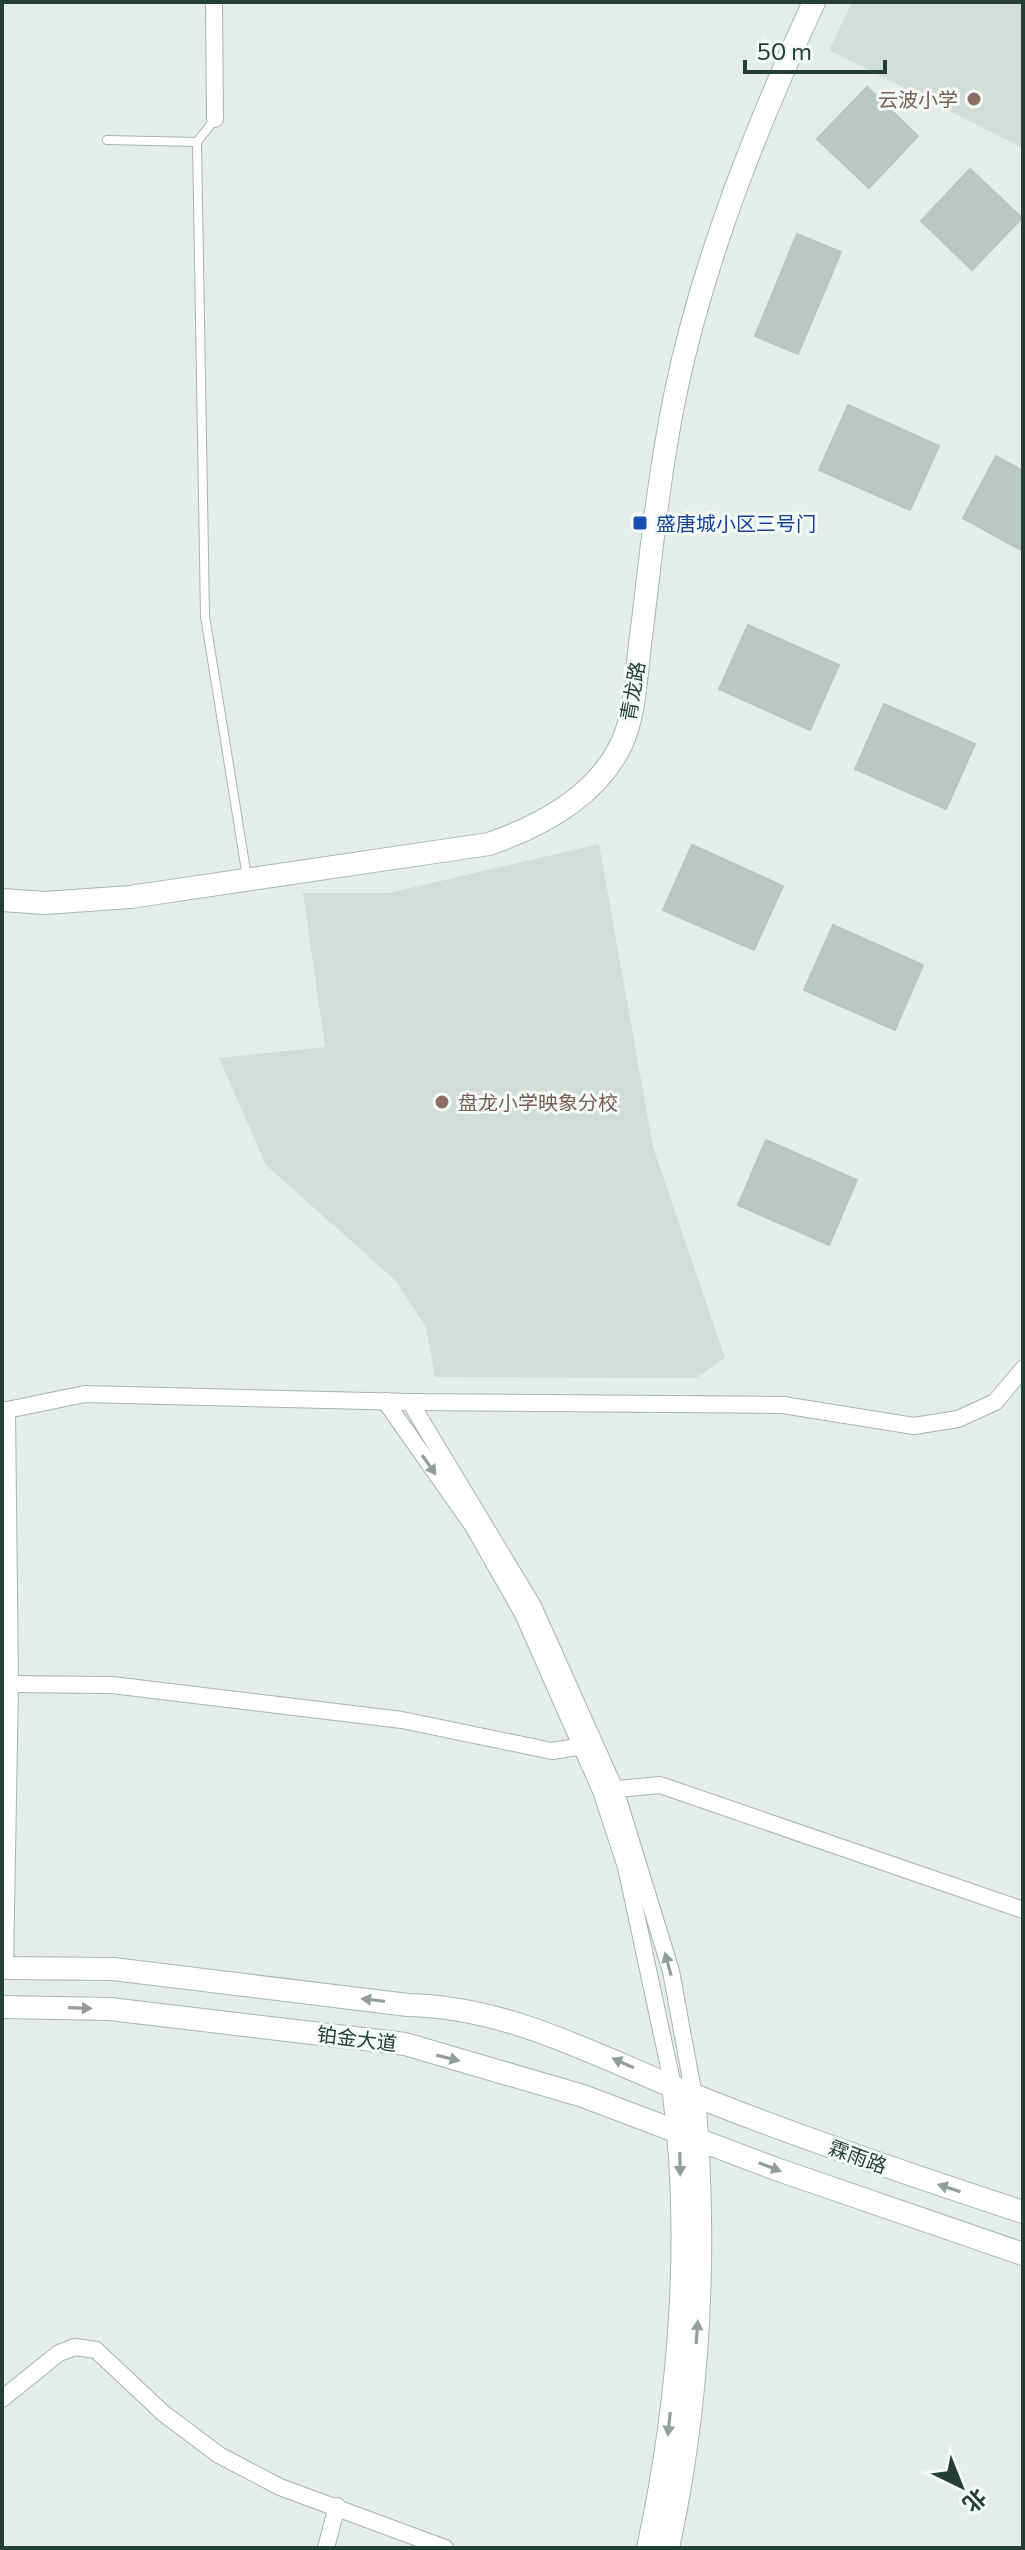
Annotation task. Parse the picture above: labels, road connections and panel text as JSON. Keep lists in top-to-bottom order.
{
  "streets": {
    "street": ["青龙路", "铂金大道", "霖雨路"]
  },
  "crossings": [
    ["铂金大道", "霖雨路"]
  ],
  "places": {
    "other": ["云波小学", "盘龙小学映象分校"],
    "transit": ["盛唐城小区三号门"]
  },
  "scale_bar": "50 m",
  "north": "bottom right"
}
